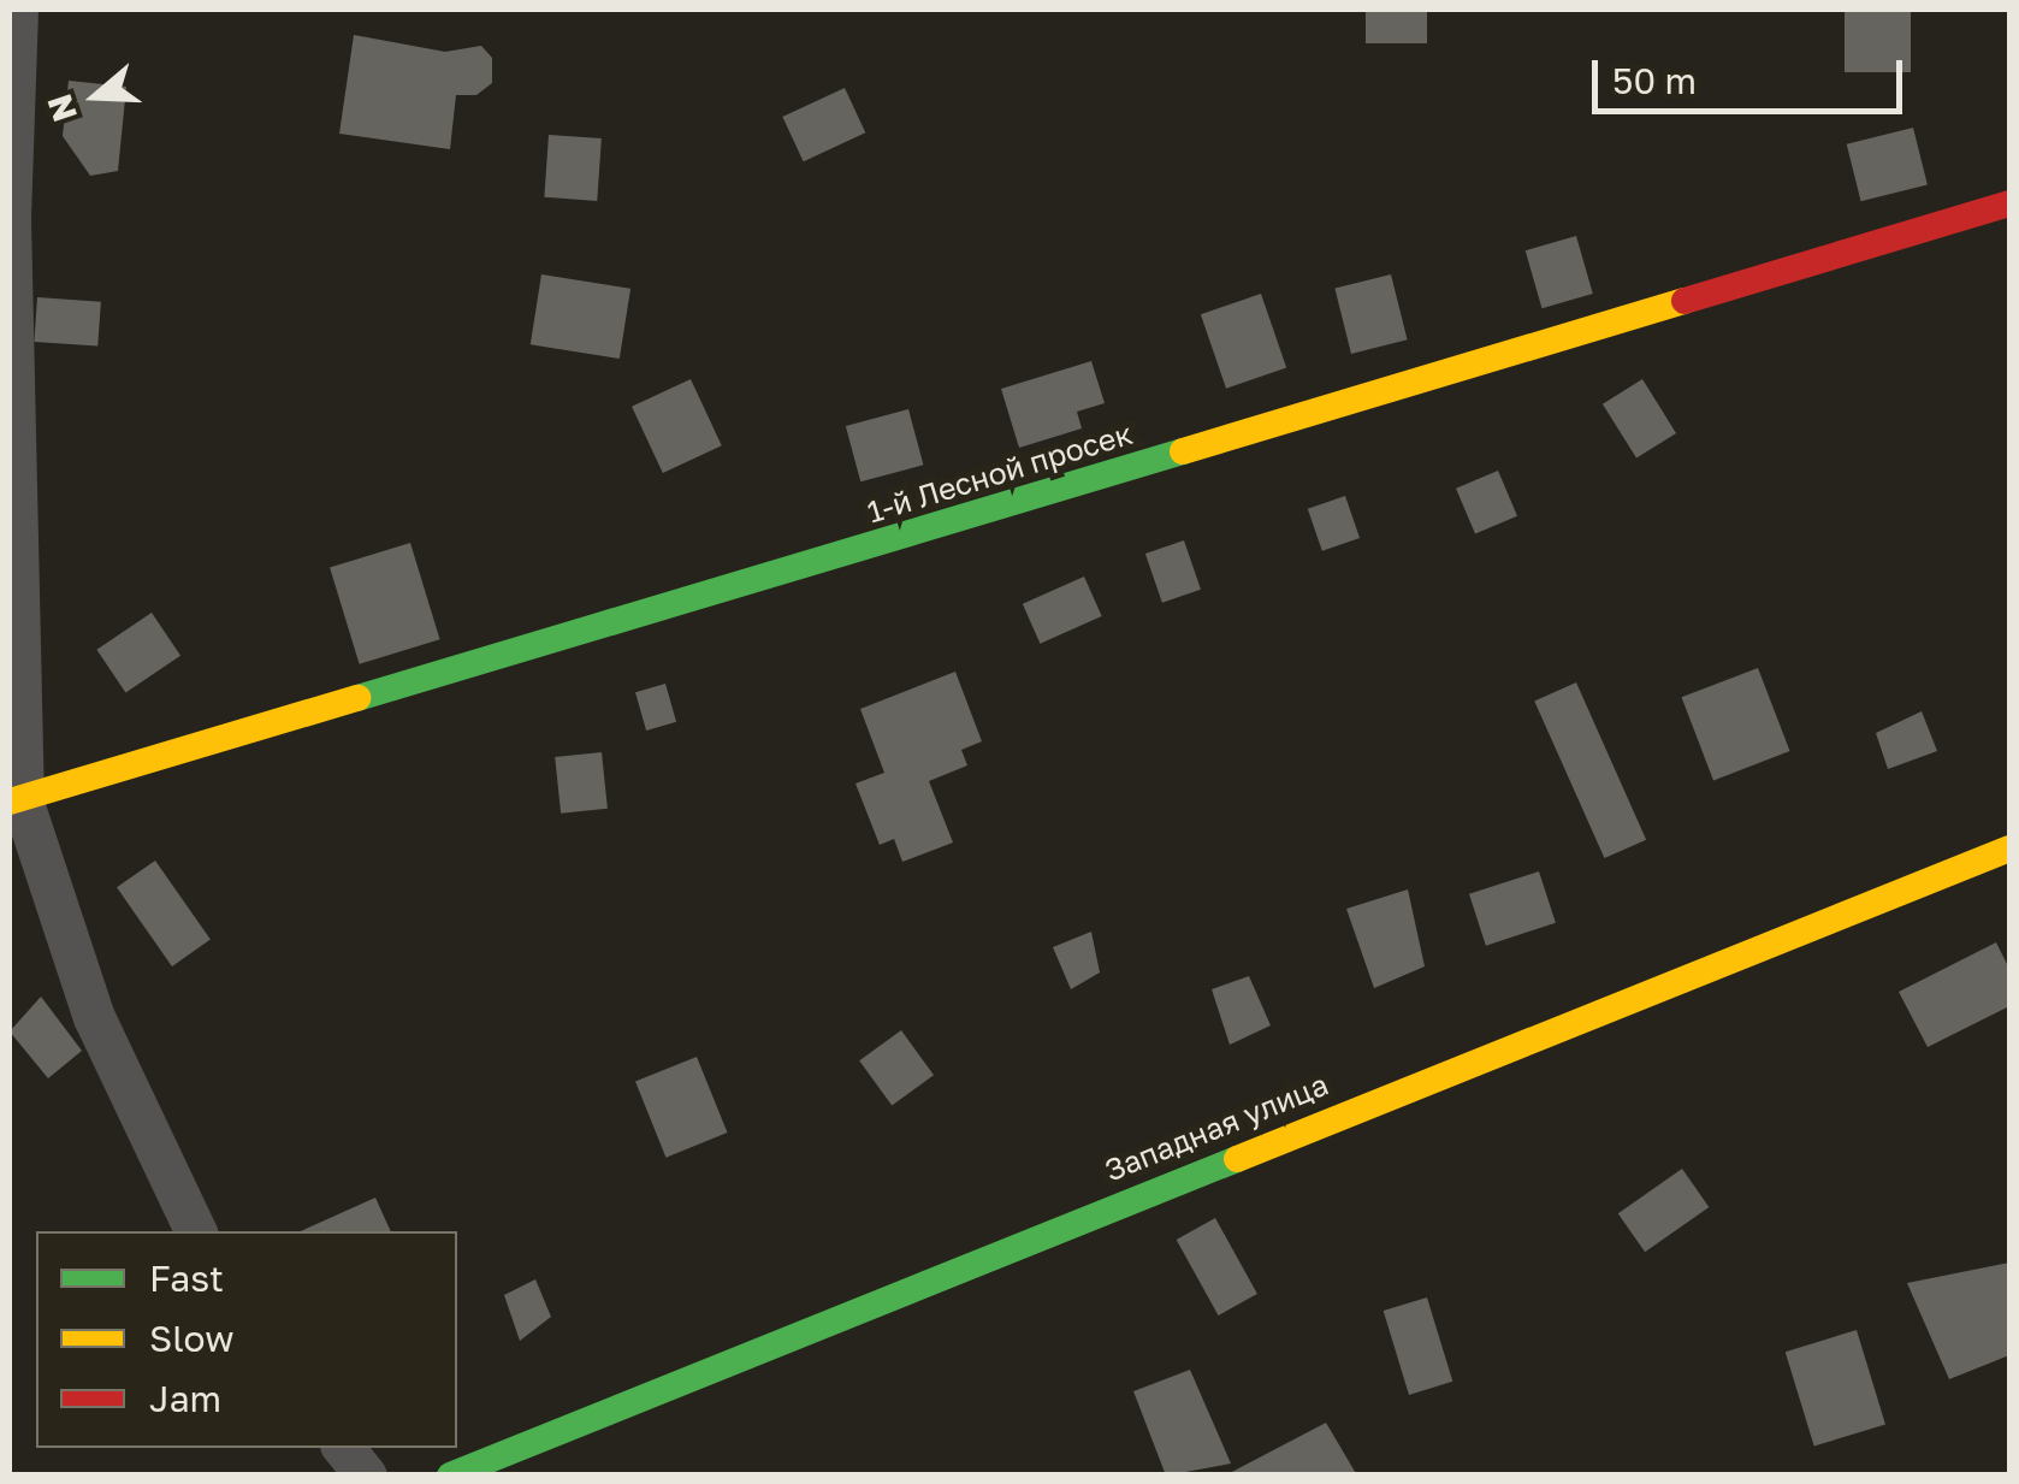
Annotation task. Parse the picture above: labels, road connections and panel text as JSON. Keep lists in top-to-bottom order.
{
  "streets": {
    "street": ["1-й Лесной просек", "Западная улица"]
  },
  "legend": ["Fast", "Slow", "Jam"],
  "scale_bar": "50 m",
  "north": "left"
}
